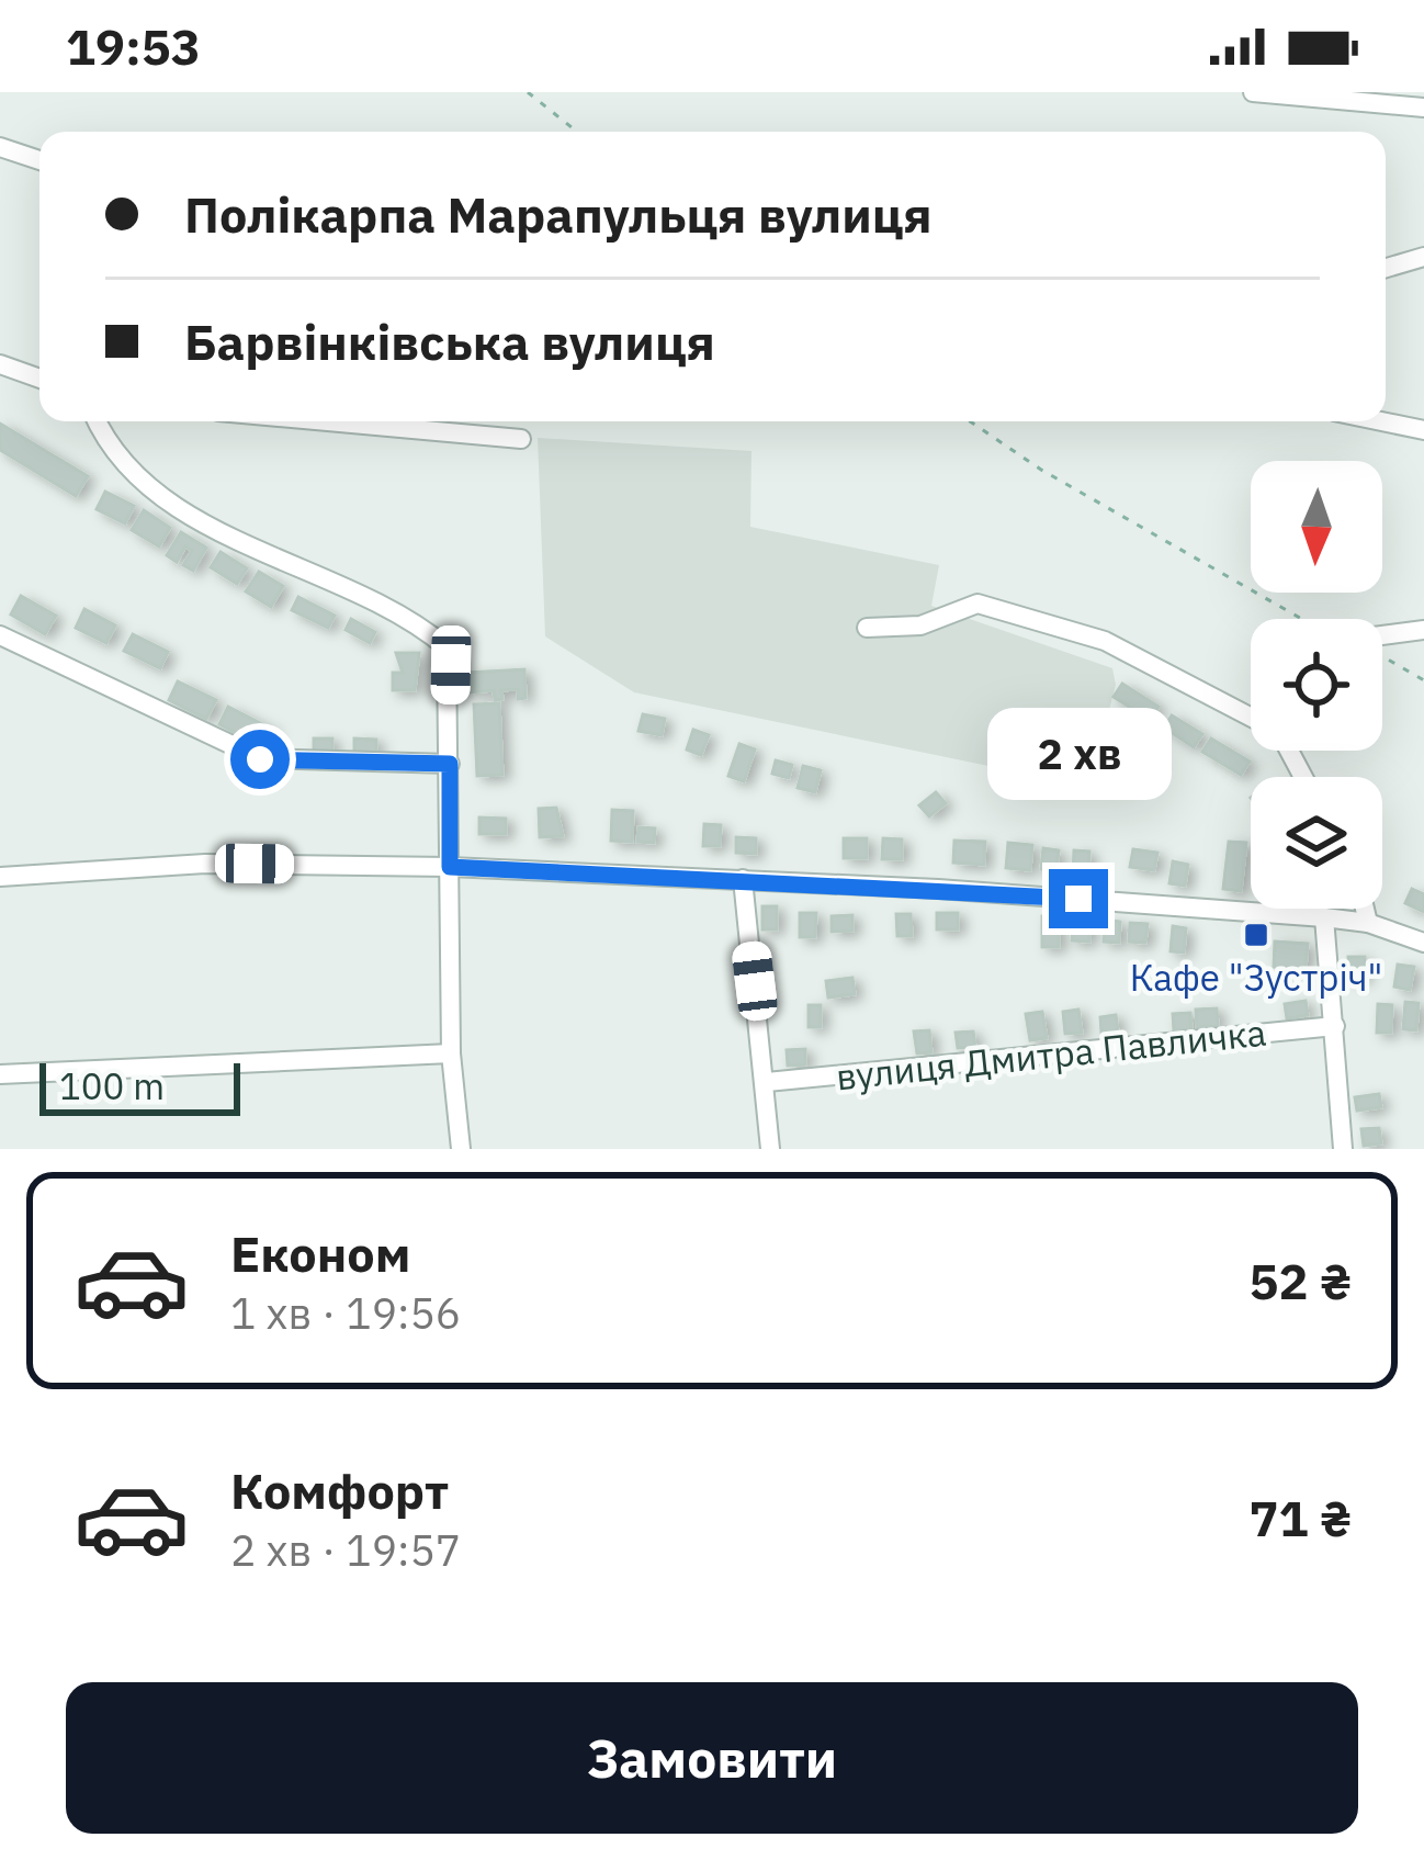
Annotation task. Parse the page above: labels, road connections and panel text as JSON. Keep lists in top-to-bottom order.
{
  "streets": {
    "street": ["вулиця Дмитра Павличка"]
  },
  "places": {
    "transit": ["Кафе \"Зустріч\""]
  },
  "scale_bar": "100 m",
  "north": "bottom",
  "page": {
    "status": "19:53",
    "banner": ["Полікарпа Марапульця вулиця", "Барвінківська вулиця"],
    "bubble": "2 хв",
    "scale": "100 m",
    "list": [
      {
        "name": "Економ",
        "note": "1 хв · 19:56",
        "value": "52 ₴"
      },
      {
        "name": "Комфорт",
        "note": "2 хв · 19:57",
        "value": "71 ₴"
      }
    ],
    "buttons": "Замовити"
  }
}
